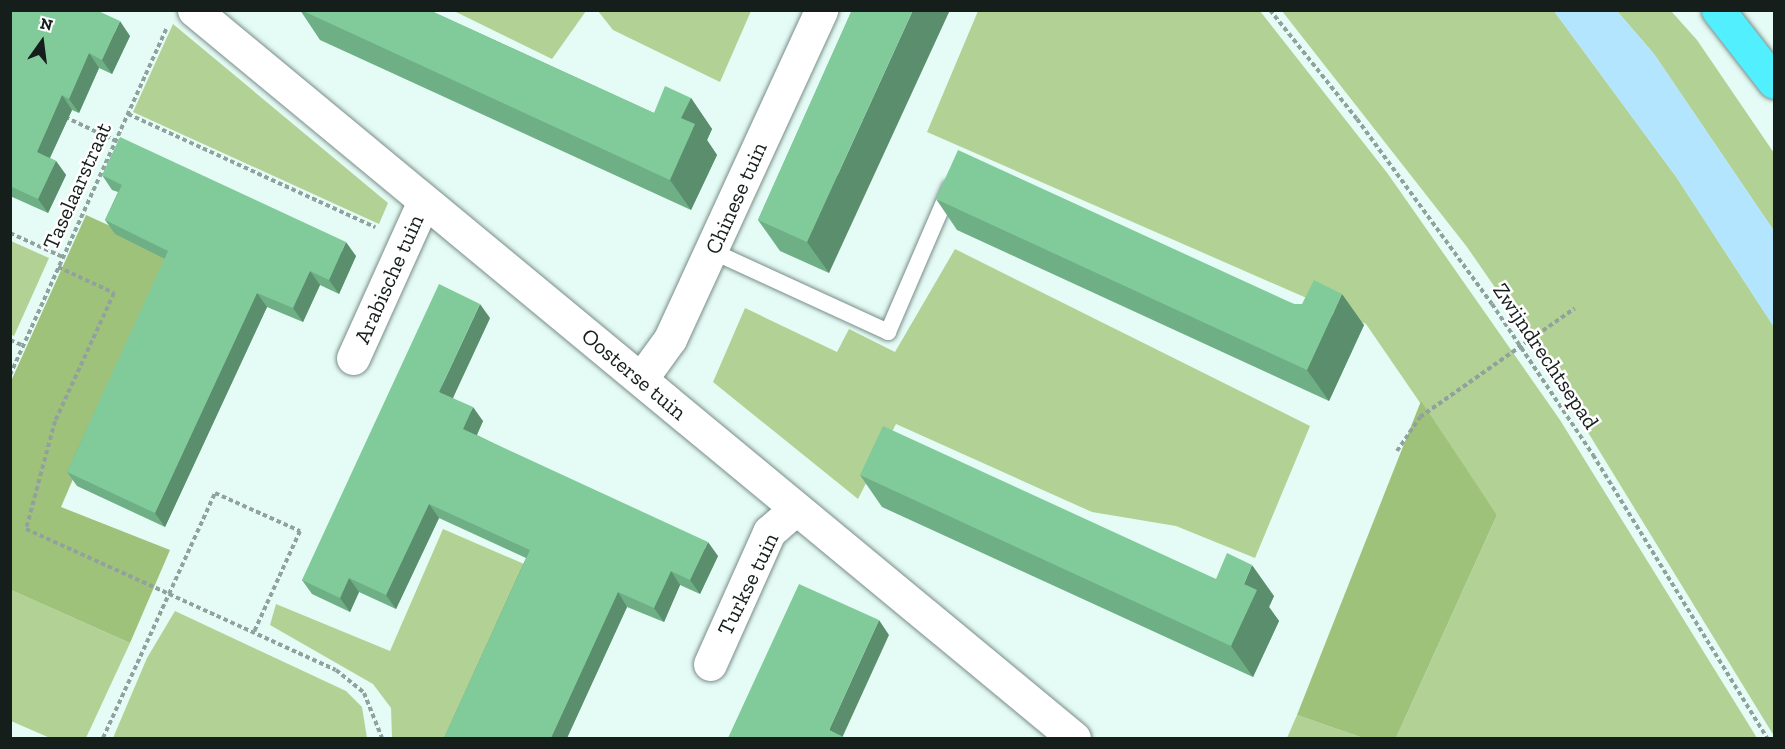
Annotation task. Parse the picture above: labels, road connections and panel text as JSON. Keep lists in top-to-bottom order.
{
  "streets": {
    "street": [
      "Chinese tuin",
      "Arabische tuin",
      "Oosterse tuin",
      "Turkse tuin"
    ],
    "path": ["Taselaarstraat", "Zwijndrechtsepad"]
  },
  "crossings": [
    ["Taselaarstraat", "Oosterse tuin"],
    ["Chinese tuin", "Oosterse tuin"],
    ["Arabische tuin", "Oosterse tuin"],
    ["Oosterse tuin", "Turkse tuin"]
  ],
  "north": "top"
}
